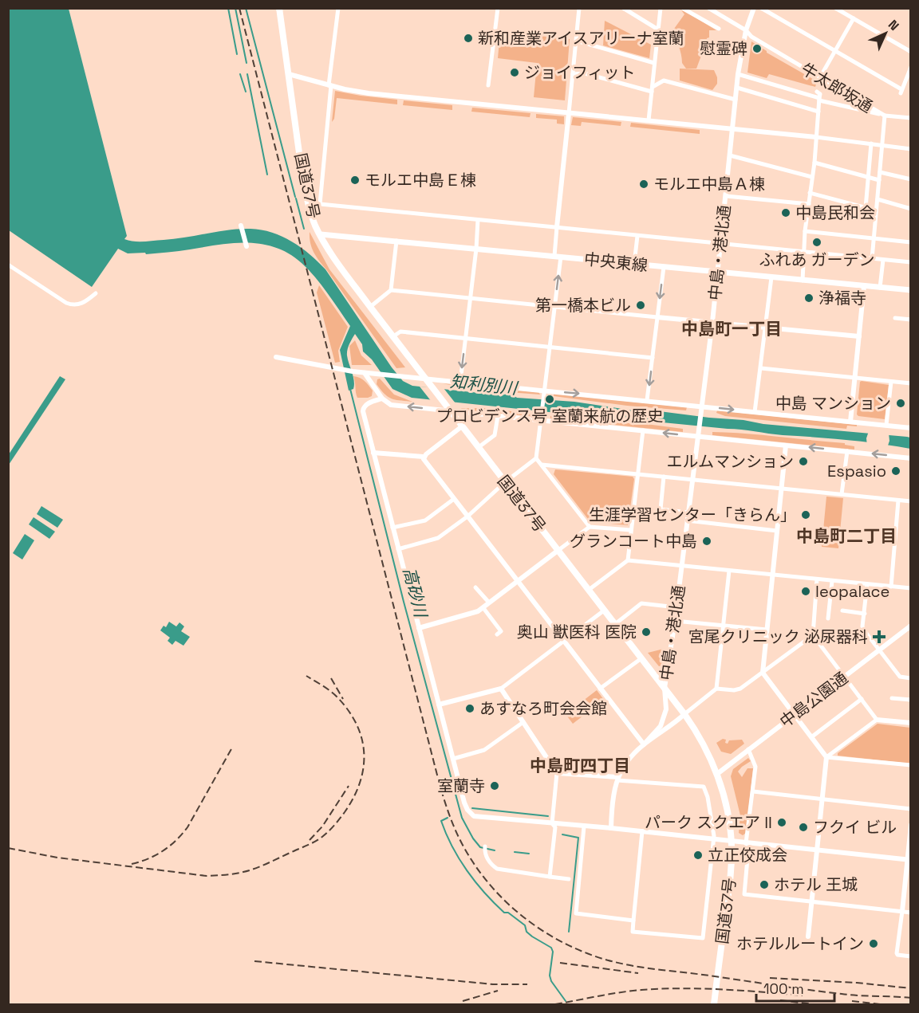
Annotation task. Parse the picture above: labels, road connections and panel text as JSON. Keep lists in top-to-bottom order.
{
  "streets": {
    "highway": ["国道37号"],
    "main road": ["中央東線"],
    "street": ["牛太郎坂通", "中島・港北通", "中島公園通"]
  },
  "crossings": [
    ["牛太郎坂通", "中島・港北通"],
    ["国道37号", "中島・港北通"],
    ["国道37号", "中央東線"],
    ["国道37号", "中島公園通"],
    ["中島・港北通", "中央東線"]
  ],
  "districts": ["中島町一丁目", "中島町二丁目", "中島町四丁目"],
  "water": ["知利別川", "高砂川"],
  "places": {
    "other": [
      "新和産業アイスアリーナ室蘭",
      "慰霊碑",
      "ジョイフィット",
      "モルエ中島Ｅ棟",
      "モルエ中島Ａ棟",
      "中島民和会",
      "ふれあ ガーデン",
      "浄福寺",
      "第一橋本ビル",
      "プロビデンス号 室蘭来航の歴史",
      "中島 マンション",
      "エルムマンション",
      "Espasio",
      "生涯学習センター「きらん」",
      "グランコート中島",
      "leopalace",
      "奥山 獣医科 医院",
      "あすなろ町会会館",
      "室蘭寺",
      "パーク スクエア II",
      "フクイ ビル",
      "立正佼成会",
      "ホテル 王城",
      "ホテルルートイン"
    ],
    "health": ["宮尾クリニック 泌尿器科"]
  },
  "scale_bar": "100 m",
  "north": "top right"
}
